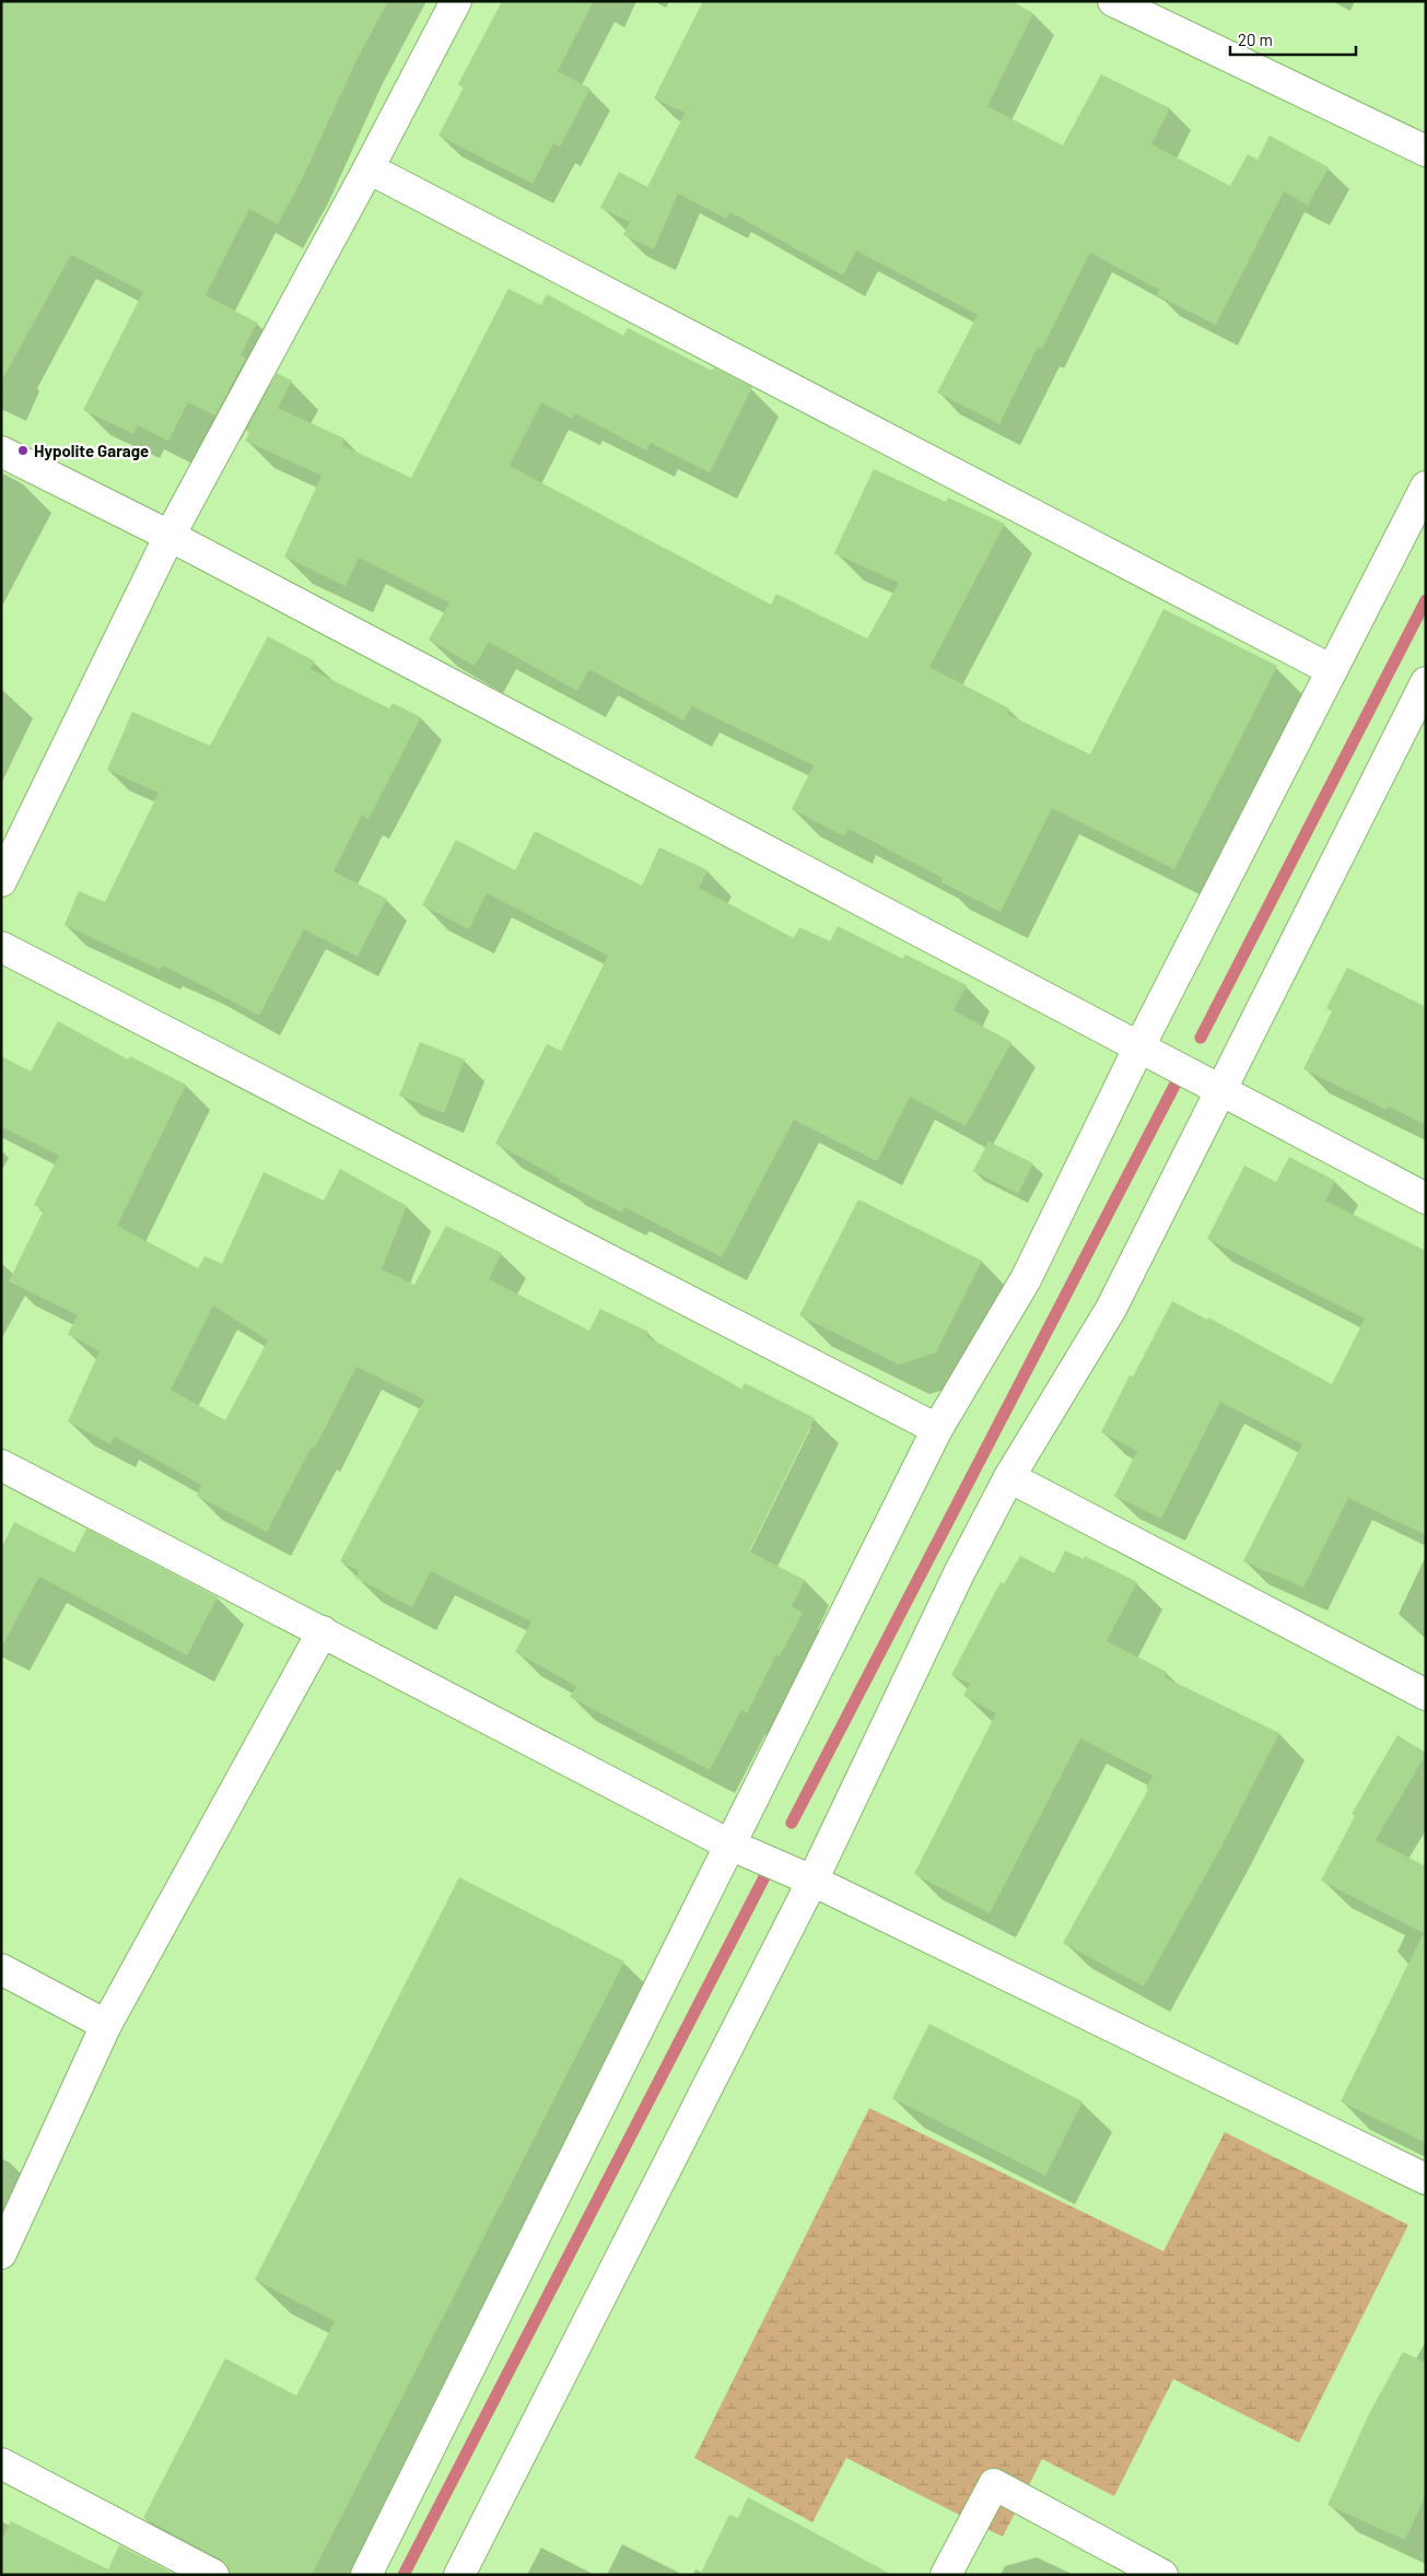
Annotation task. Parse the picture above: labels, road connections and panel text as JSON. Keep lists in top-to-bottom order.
{
  "places": ["Hypolite Garage"],
  "scale_bar": "20 m"
}
